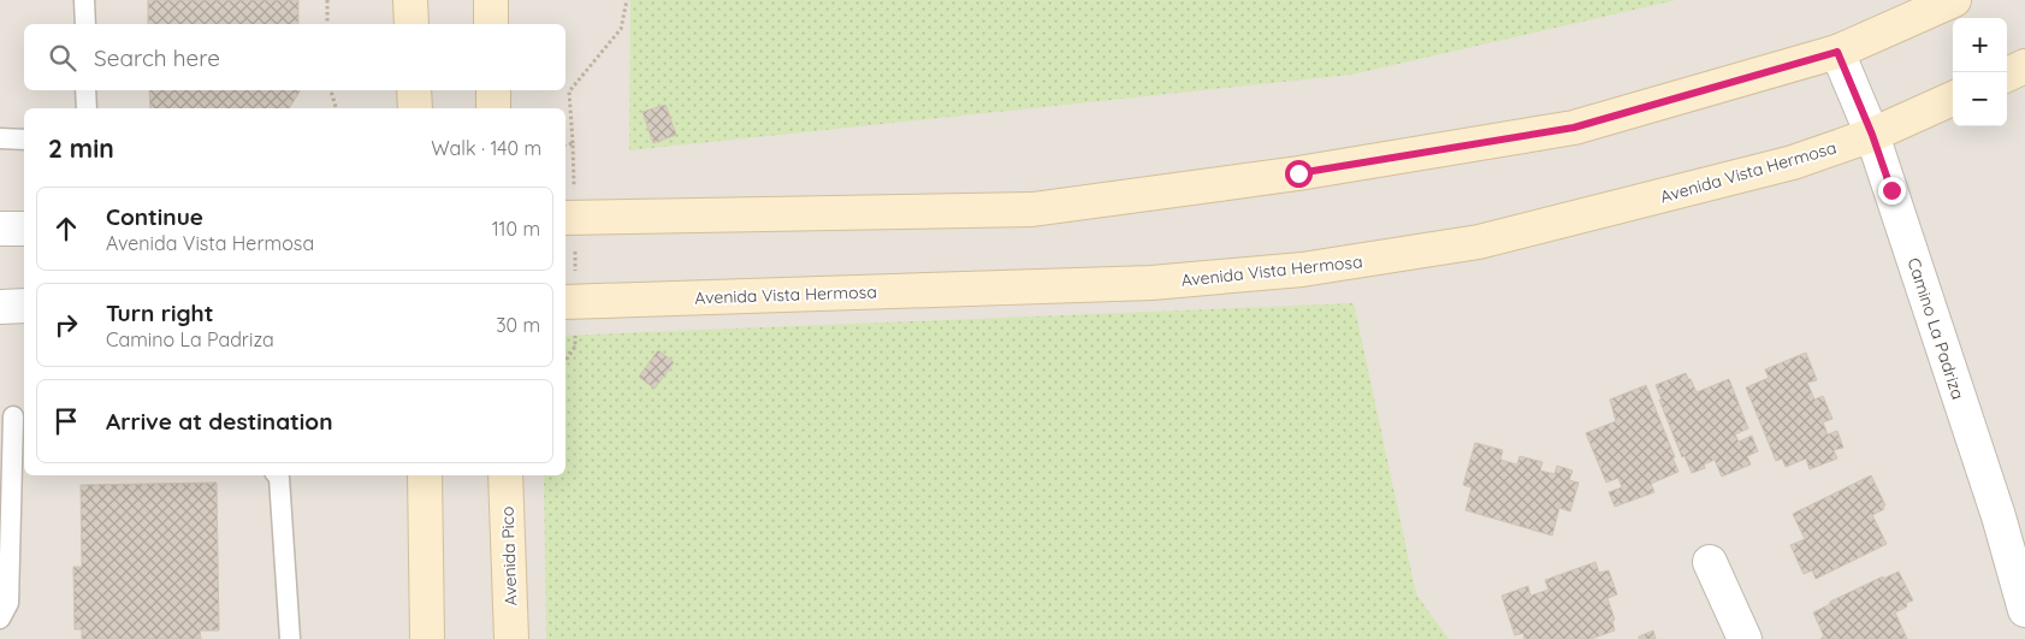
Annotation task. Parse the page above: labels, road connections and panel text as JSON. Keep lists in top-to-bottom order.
{
  "streets": {
    "main road": ["Avenida Vista Hermosa", "Avenida Pico"],
    "street": ["Camino La Padriza"]
  },
  "crossings": [
    ["Avenida Vista Hermosa", "Camino La Padriza"]
  ],
  "page": {
    "map_buttons": ["+", "−"],
    "search": "Search here",
    "heading": ["2 min", "Walk · 140 m"],
    "list": [
      ["Continue", "Avenida Vista Hermosa", "110 m"],
      ["Turn right", "Camino La Padriza", "30 m"],
      "Arrive at destination"
    ]
  }
}
